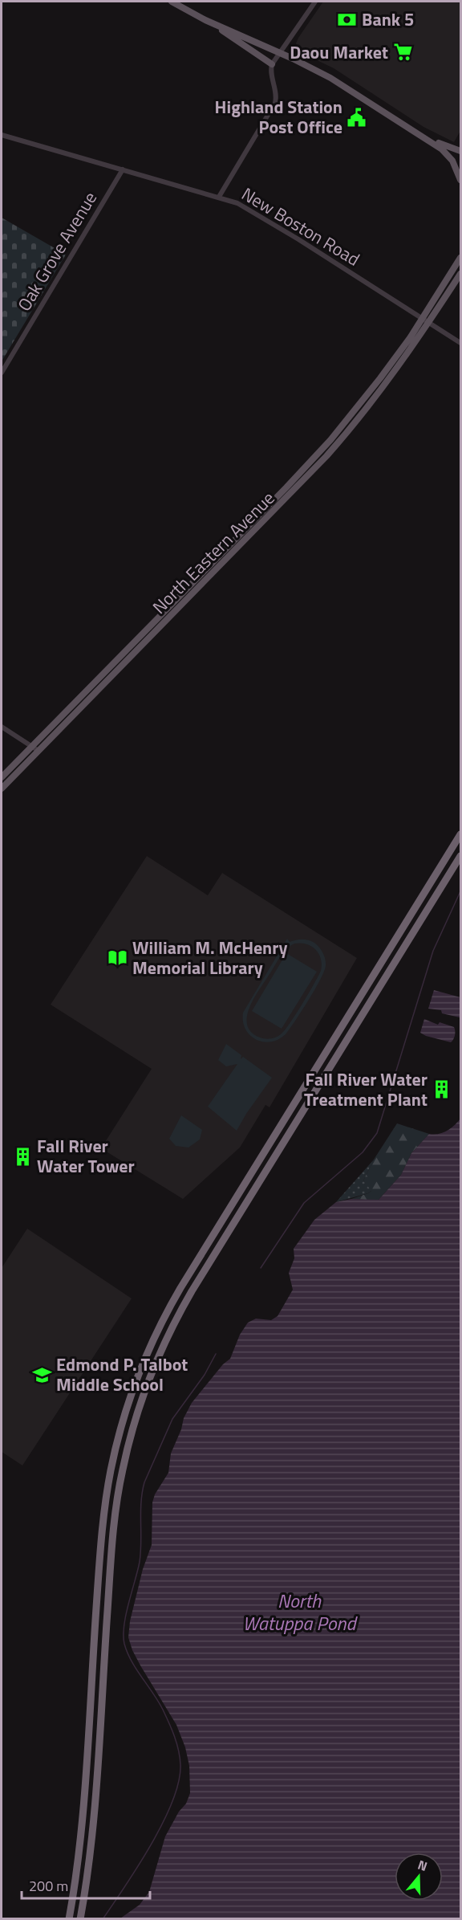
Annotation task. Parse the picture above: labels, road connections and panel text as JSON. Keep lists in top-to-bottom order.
{
  "streets": {
    "main road": ["North Eastern Avenue"],
    "street": ["New Boston Road", "Oak Grove Avenue"]
  },
  "crossings": [
    ["New Boston Road", "Oak Grove Avenue"],
    ["New Boston Road", "North Eastern Avenue"]
  ],
  "water": ["North Watuppa Pond"],
  "places": {
    "bank": ["Bank 5"],
    "supermarket": ["Daou Market"],
    "public building": ["Highland Station Post Office"],
    "library": ["William M. McHenry Memorial Library"],
    "building": ["Fall River Water Treatment Plant", "Fall River Water Tower"],
    "school or university": ["Edmond P. Talbot Middle School"]
  },
  "scale_bar": "200 m",
  "north": "top"
}
